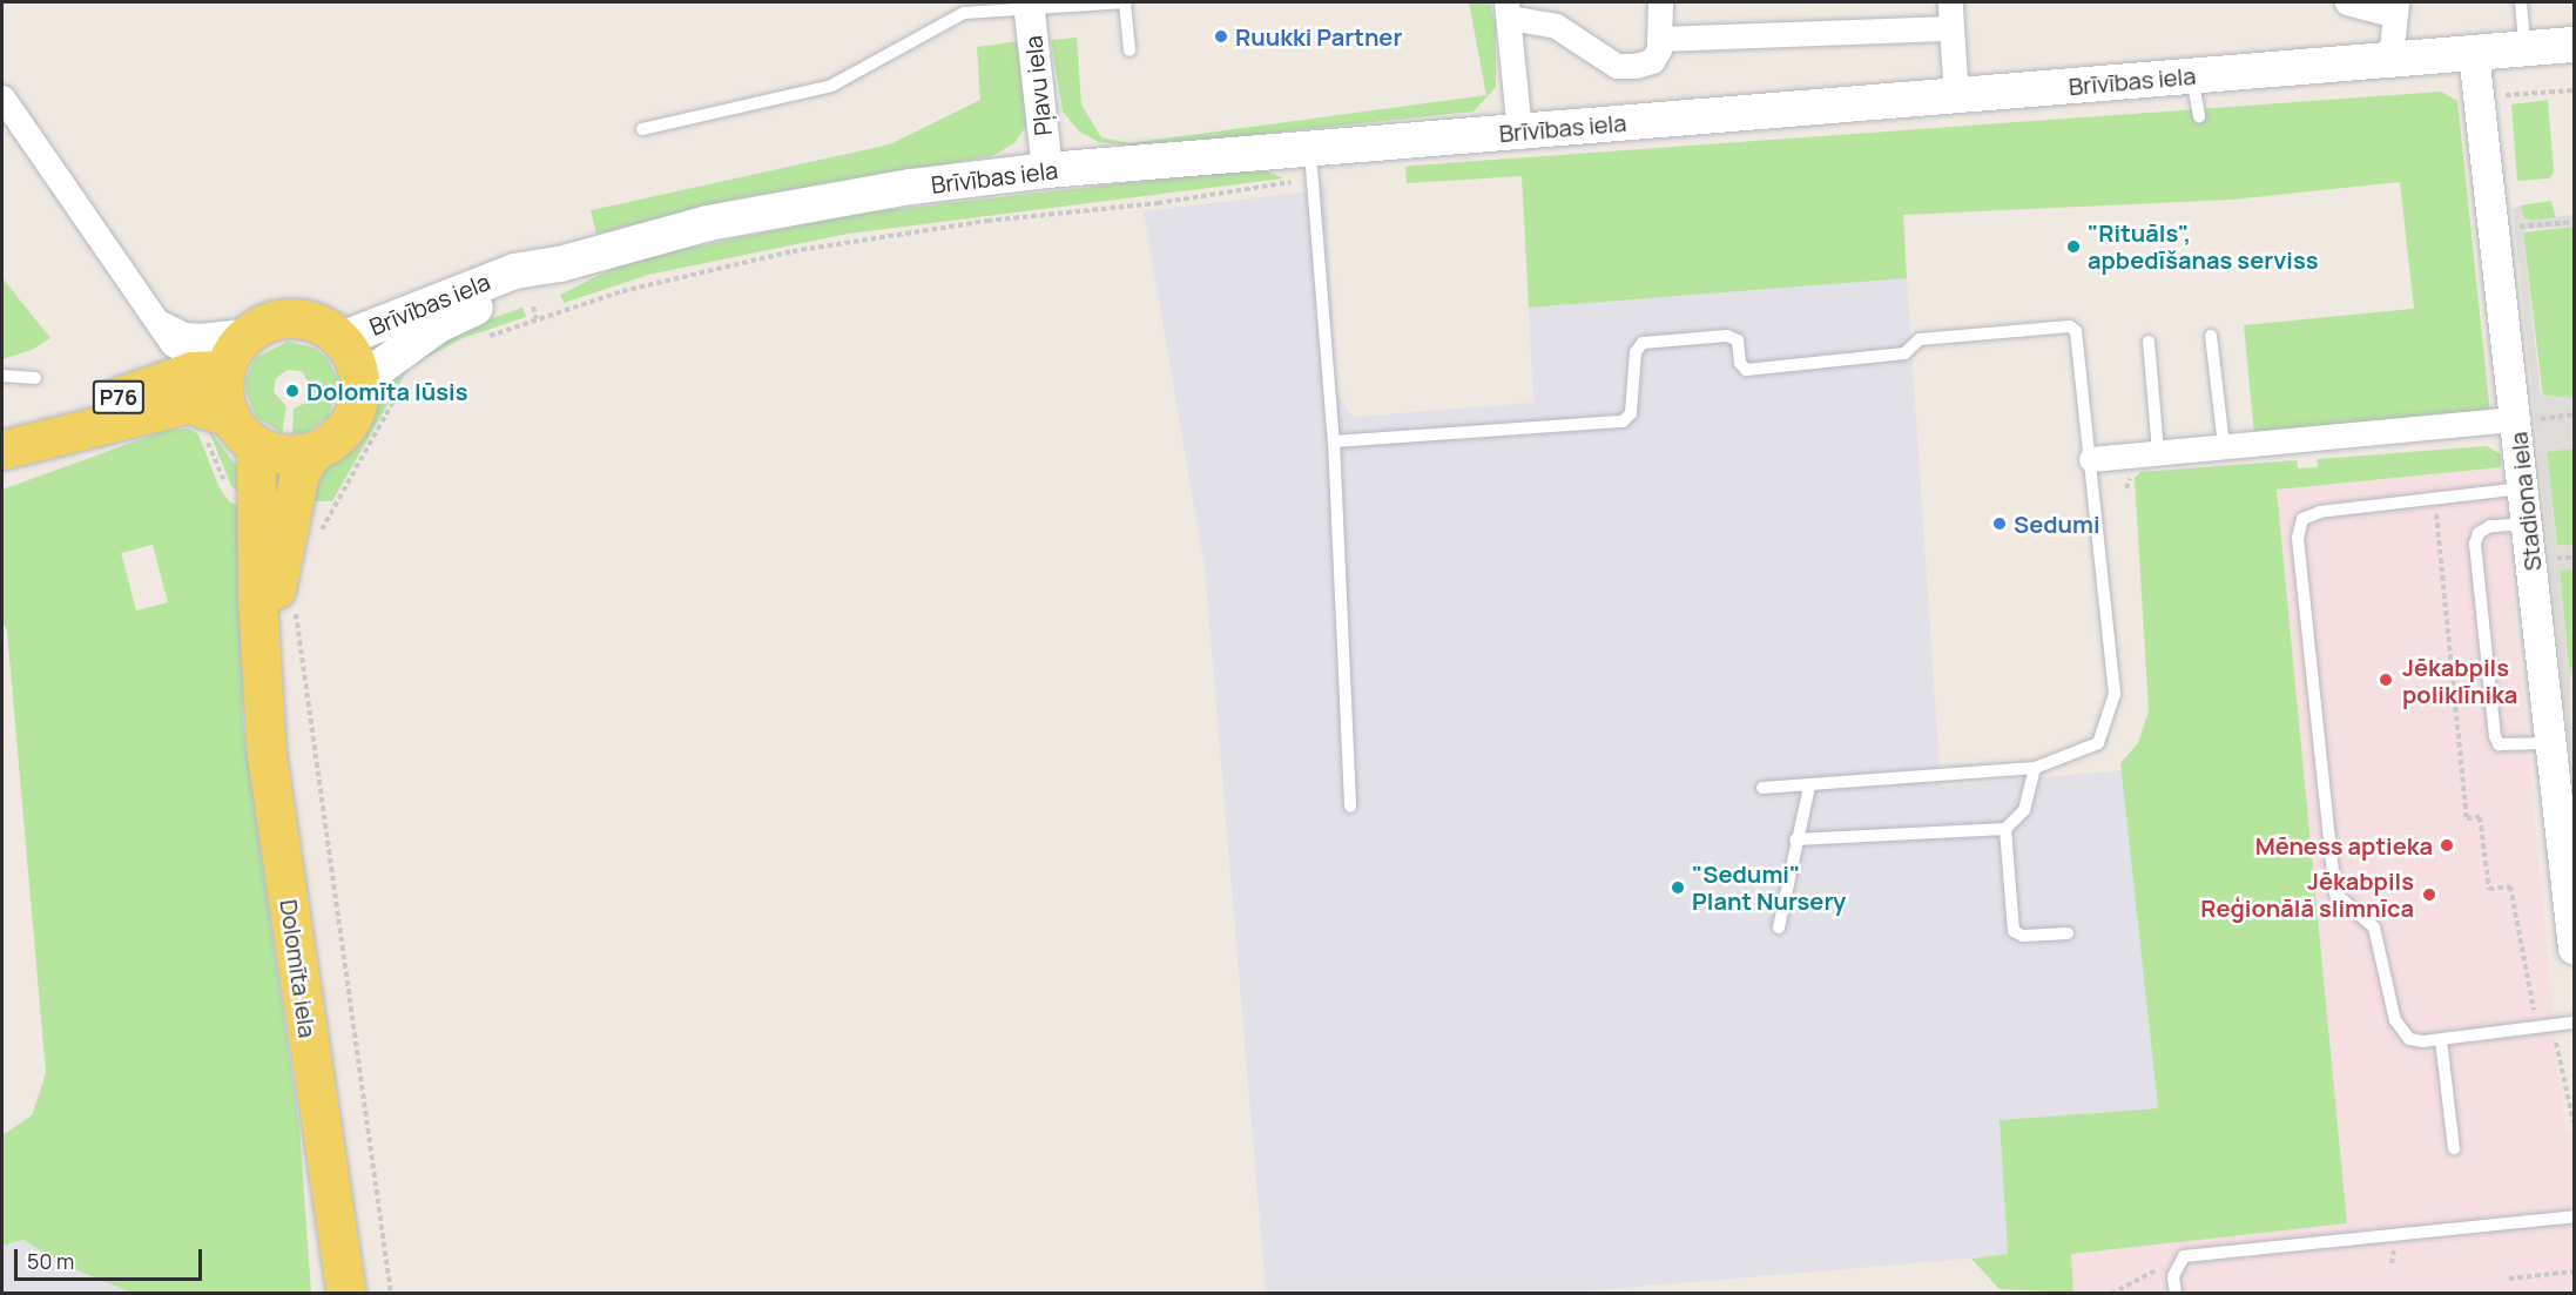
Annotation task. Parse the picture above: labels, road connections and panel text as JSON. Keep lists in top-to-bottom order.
{
  "streets": {
    "main road": ["Brīvības iela", "P76", "Dolomīta iela"],
    "street": ["Pļavu iela", "Stadiona iela"]
  },
  "crossings": [
    ["Brīvības iela", "Pļavu iela"],
    ["Brīvības iela", "P76"],
    ["Brīvības iela", "Stadiona iela"],
    ["Brīvības iela", "Dolomīta iela"],
    ["P76", "Dolomīta iela"]
  ],
  "places": [
    "Ruukki Partner",
    "\"Rituāls\", apbedīšanas serviss",
    "Dolomīta lūsis",
    "Sedumi",
    "Jēkabpils poliklīnika",
    "Mēness aptieka",
    "\"Sedumi\" Plant Nursery",
    "Jēkabpils Reģionālā slimnīca"
  ],
  "scale_bar": "50 m"
}
